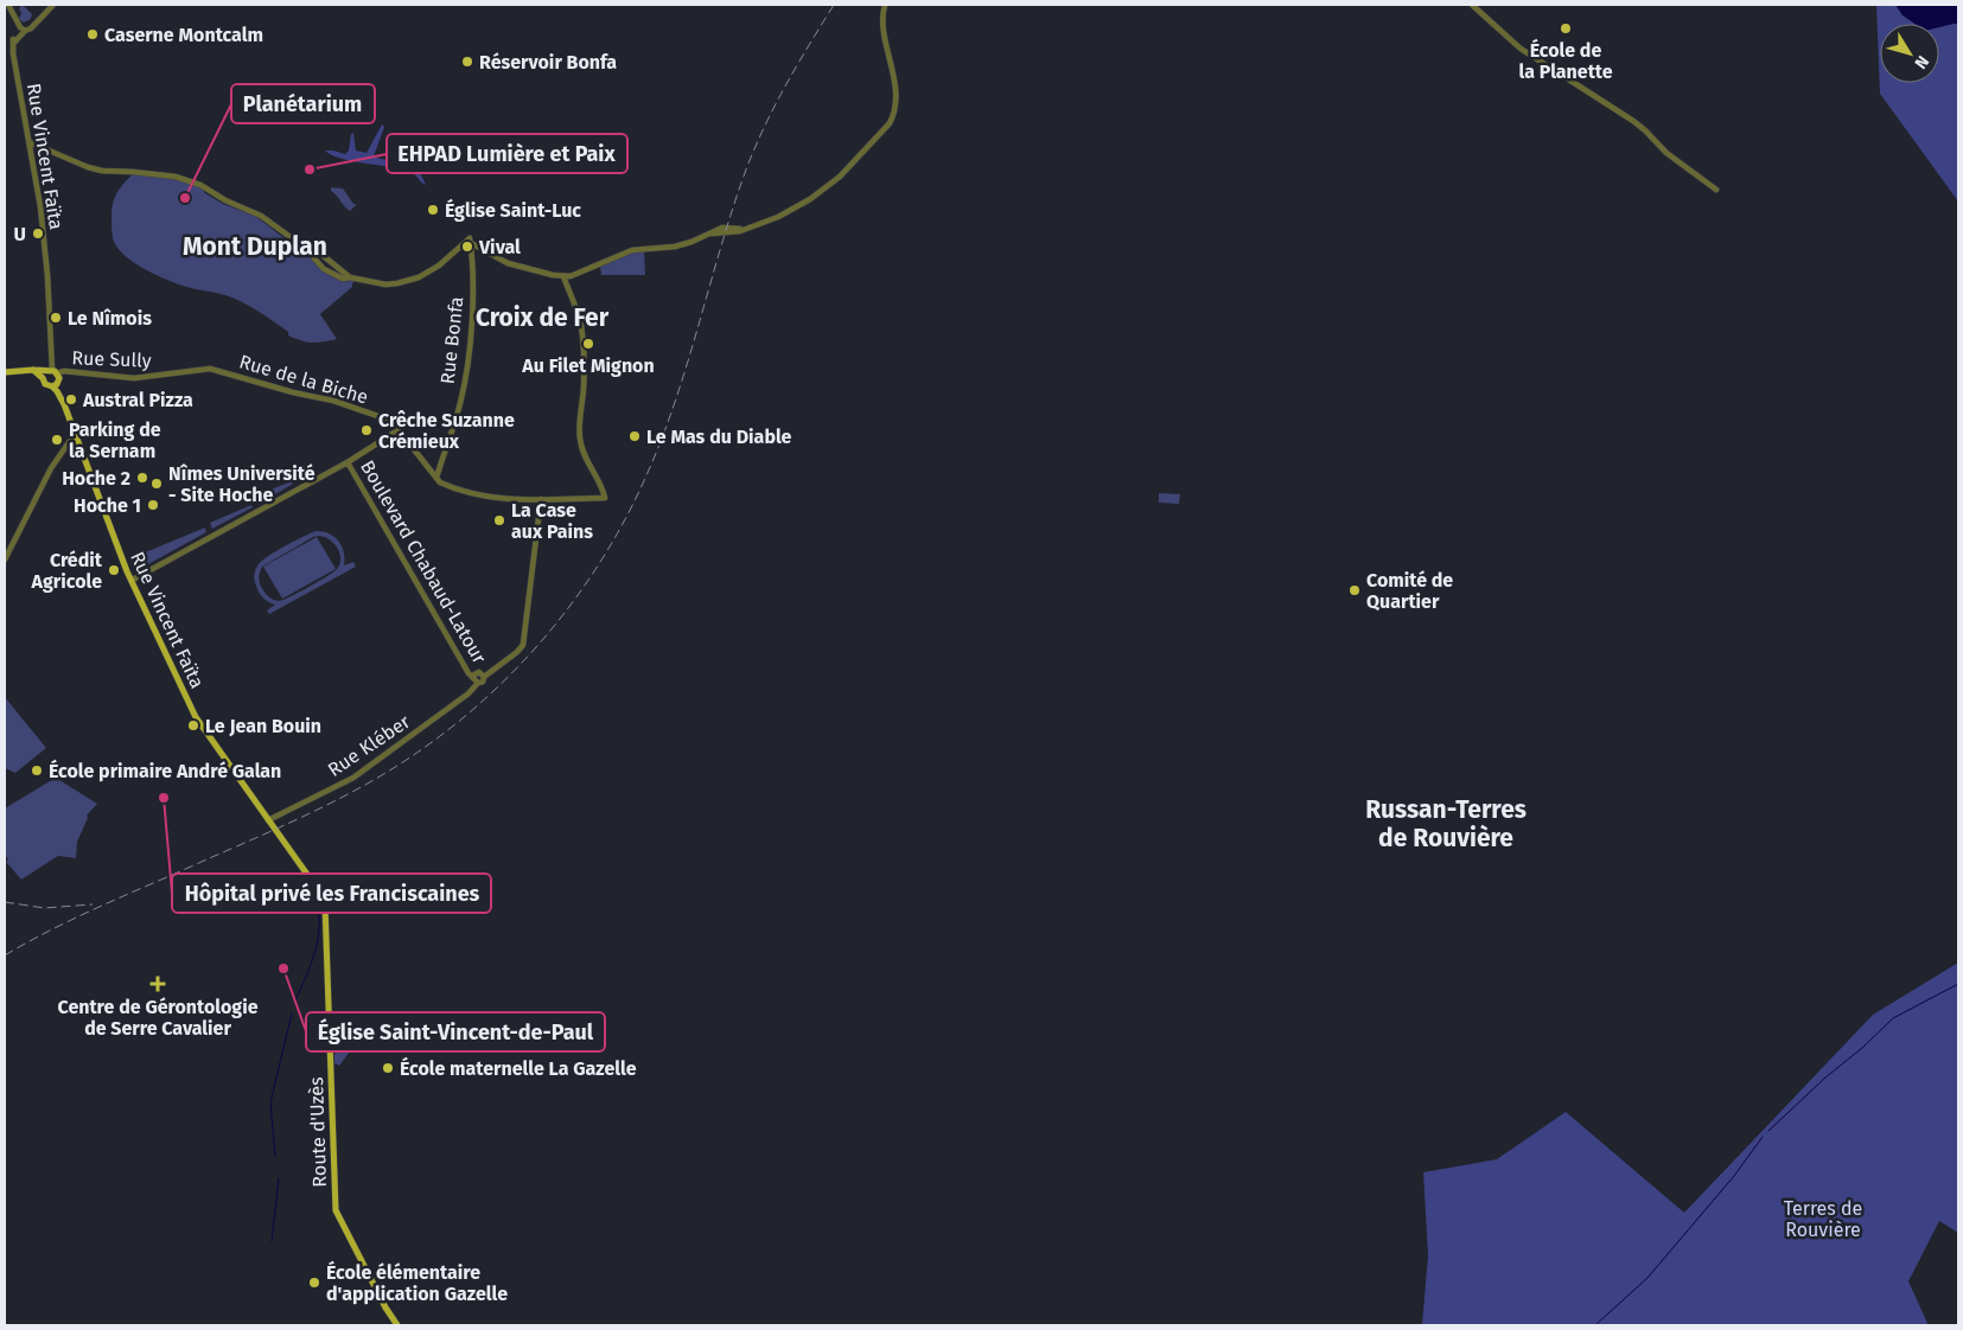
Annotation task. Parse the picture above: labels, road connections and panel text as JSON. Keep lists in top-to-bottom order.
{
  "streets": {
    "main road": ["Rue Vincent Faïta", "Rue Sully", "Route d'Uzès"],
    "street": [
      "Rue Bonfa",
      "Rue de la Biche",
      "Boulevard Chabaud-Latour",
      "Rue Kléber"
    ]
  },
  "crossings": [
    ["Rue Vincent Faïta", "Rue Sully"],
    ["Rue Vincent Faïta", "Rue Kléber"],
    ["Rue Vincent Faïta", "Route d'Uzès"],
    ["Rue Sully", "Rue de la Biche"],
    ["Boulevard Chabaud-Latour", "Rue Kléber"]
  ],
  "districts": ["Mont Duplan", "Croix de Fer", "Russan-Terres de Rouvière"],
  "parks": ["Terres de Rouvière"],
  "places": {
    "other": [
      "École de la Planette",
      "Caserne Montcalm",
      "Réservoir Bonfa",
      "EHPAD Lumière et Paix",
      "Planétarium",
      "Église Saint-Luc",
      "U",
      "Vival",
      "Le Nîmois",
      "Au Filet Mignon",
      "Austral Pizza",
      "Crêche Suzanne Crémieux",
      "Le Mas du Diable",
      "Parking de la Sernam",
      "Hoche 2",
      "Nîmes Université - Site Hoche",
      "Hoche 1",
      "La Case aux Pains",
      "Crédit Agricole",
      "Comité de Quartier",
      "Le Jean Bouin",
      "École primaire André Galan",
      "Hôpital privé les Franciscaines",
      "Église Saint-Vincent-de-Paul",
      "École maternelle La Gazelle",
      "École élémentaire d'application Gazelle"
    ],
    "health": ["Centre de Gérontologie de Serre Cavalier"]
  },
  "north": "bottom right"
}
